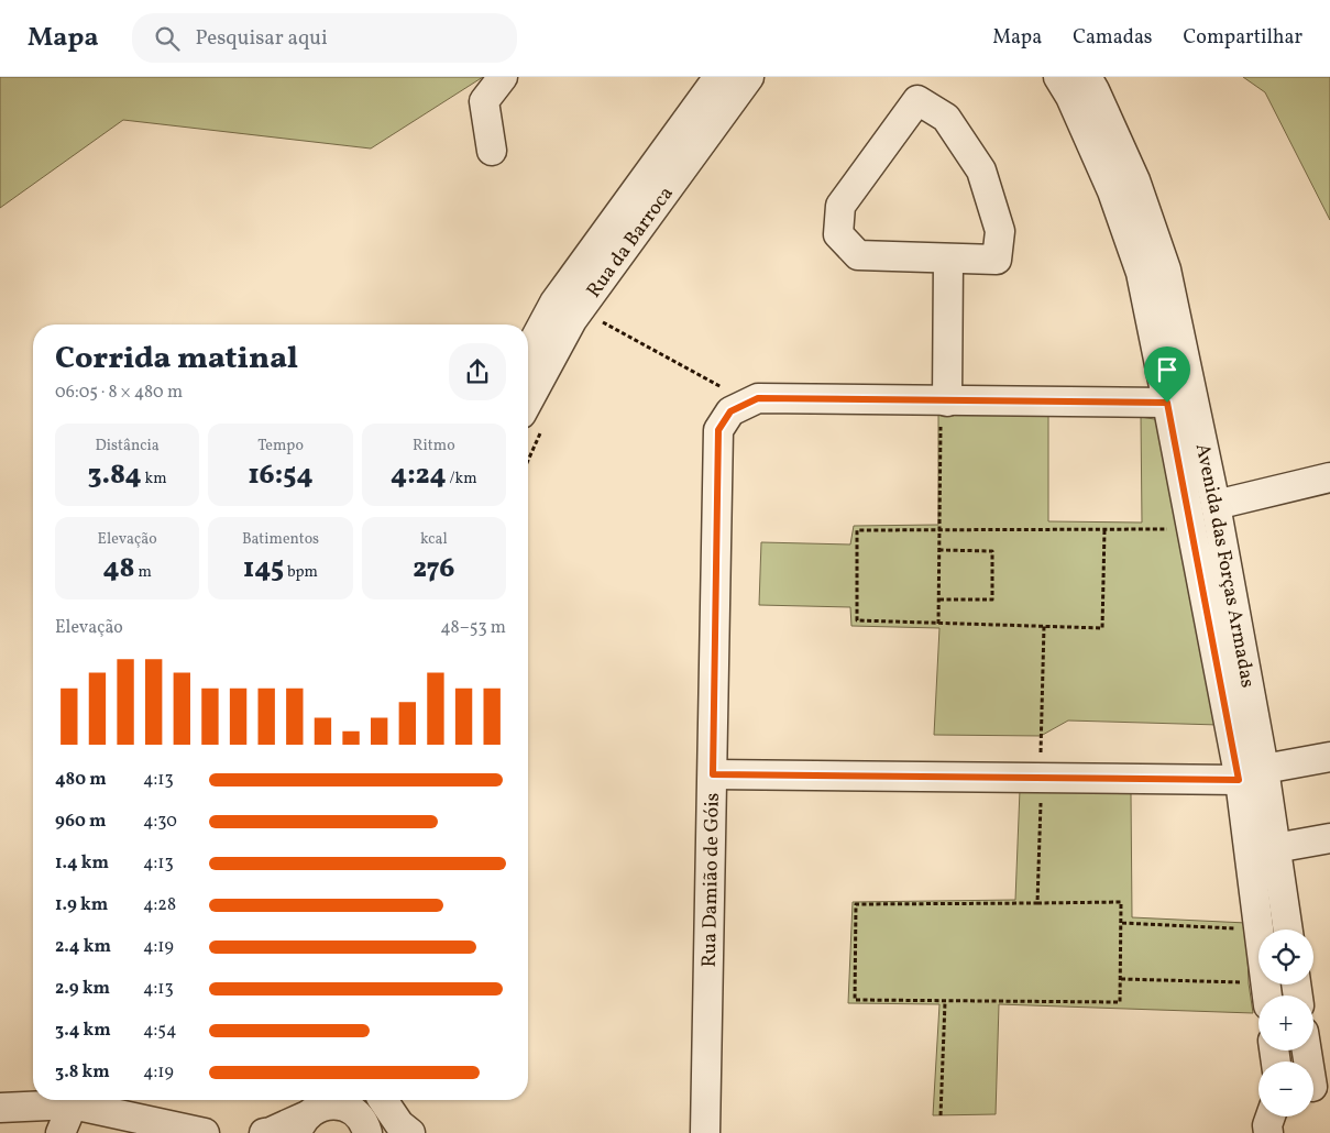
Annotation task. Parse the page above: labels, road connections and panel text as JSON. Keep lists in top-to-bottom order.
{
  "streets": {
    "street": ["Rua da Barroca", "Avenida das Forças Armadas", "Rua Damião de Góis"]
  },
  "crossings": [
    ["Avenida das Forças Armadas", "Rua Damião de Góis"]
  ],
  "page": {
    "header": "Mapa",
    "search": "Pesquisar aqui",
    "nav": ["Mapa", "Camadas", "Compartilhar"],
    "heading": ["Corrida matinal", "06:05 · 8 × 480 m"],
    "stats": [
      ["Distância", "3.84 km"],
      ["Tempo", "16:54"],
      ["Ritmo", "4:24 /km"],
      ["Elevação", "48 m"],
      ["Batimentos", "145 bpm"],
      ["kcal", "276"]
    ],
    "chart": ["Elevação", "48–53 m"],
    "list": [
      {
        "name": "480 m",
        "note": "4:13"
      },
      {
        "name": "960 m",
        "note": "4:30"
      },
      {
        "name": "1.4 km",
        "note": "4:13"
      },
      {
        "name": "1.9 km",
        "note": "4:28"
      },
      {
        "name": "2.4 km",
        "note": "4:19"
      },
      {
        "name": "2.9 km",
        "note": "4:13"
      },
      {
        "name": "3.4 km",
        "note": "4:54"
      },
      {
        "name": "3.8 km",
        "note": "4:19"
      }
    ],
    "map_buttons": ["+", "−"]
  }
}
